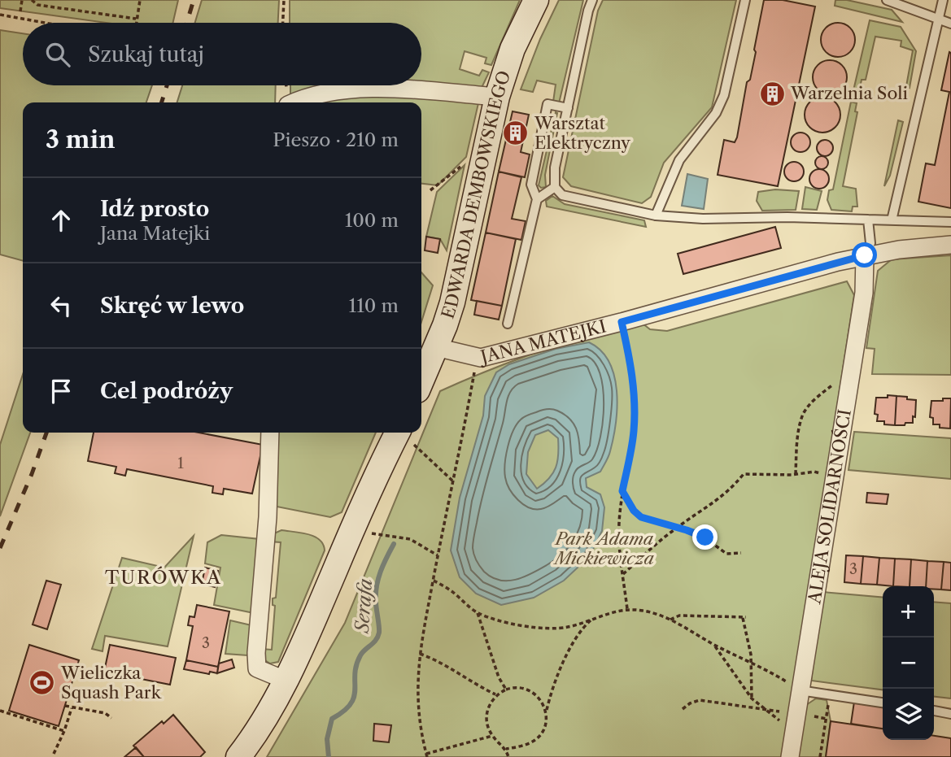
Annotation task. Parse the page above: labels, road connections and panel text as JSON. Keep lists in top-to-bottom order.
{
  "streets": {
    "street": ["EDWARDA DEMBOWSKIEGO", "JANA MATEJKI", "ALEJA SOLIDARNOŚCI"]
  },
  "crossings": [
    ["EDWARDA DEMBOWSKIEGO", "JANA MATEJKI"],
    ["JANA MATEJKI", "ALEJA SOLIDARNOŚCI"]
  ],
  "districts": ["TURÓWKA"],
  "water": ["Serafa"],
  "parks": ["Park Adama Mickiewicza"],
  "places": {
    "building": ["Warzelnia Soli", "Warsztat Elektryczny"],
    "sports": ["Wieliczka Squash Park"]
  },
  "house_numbers": ["1", "3", "3"],
  "page": {
    "search": "Szukaj tutaj",
    "heading": ["3 min", "Pieszo · 210 m"],
    "list": [
      ["Idź prosto", "Jana Matejki", "100 m"],
      ["Skręć w lewo", "110 m"],
      "Cel podróży"
    ],
    "map_buttons": ["+", "−"]
  }
}
